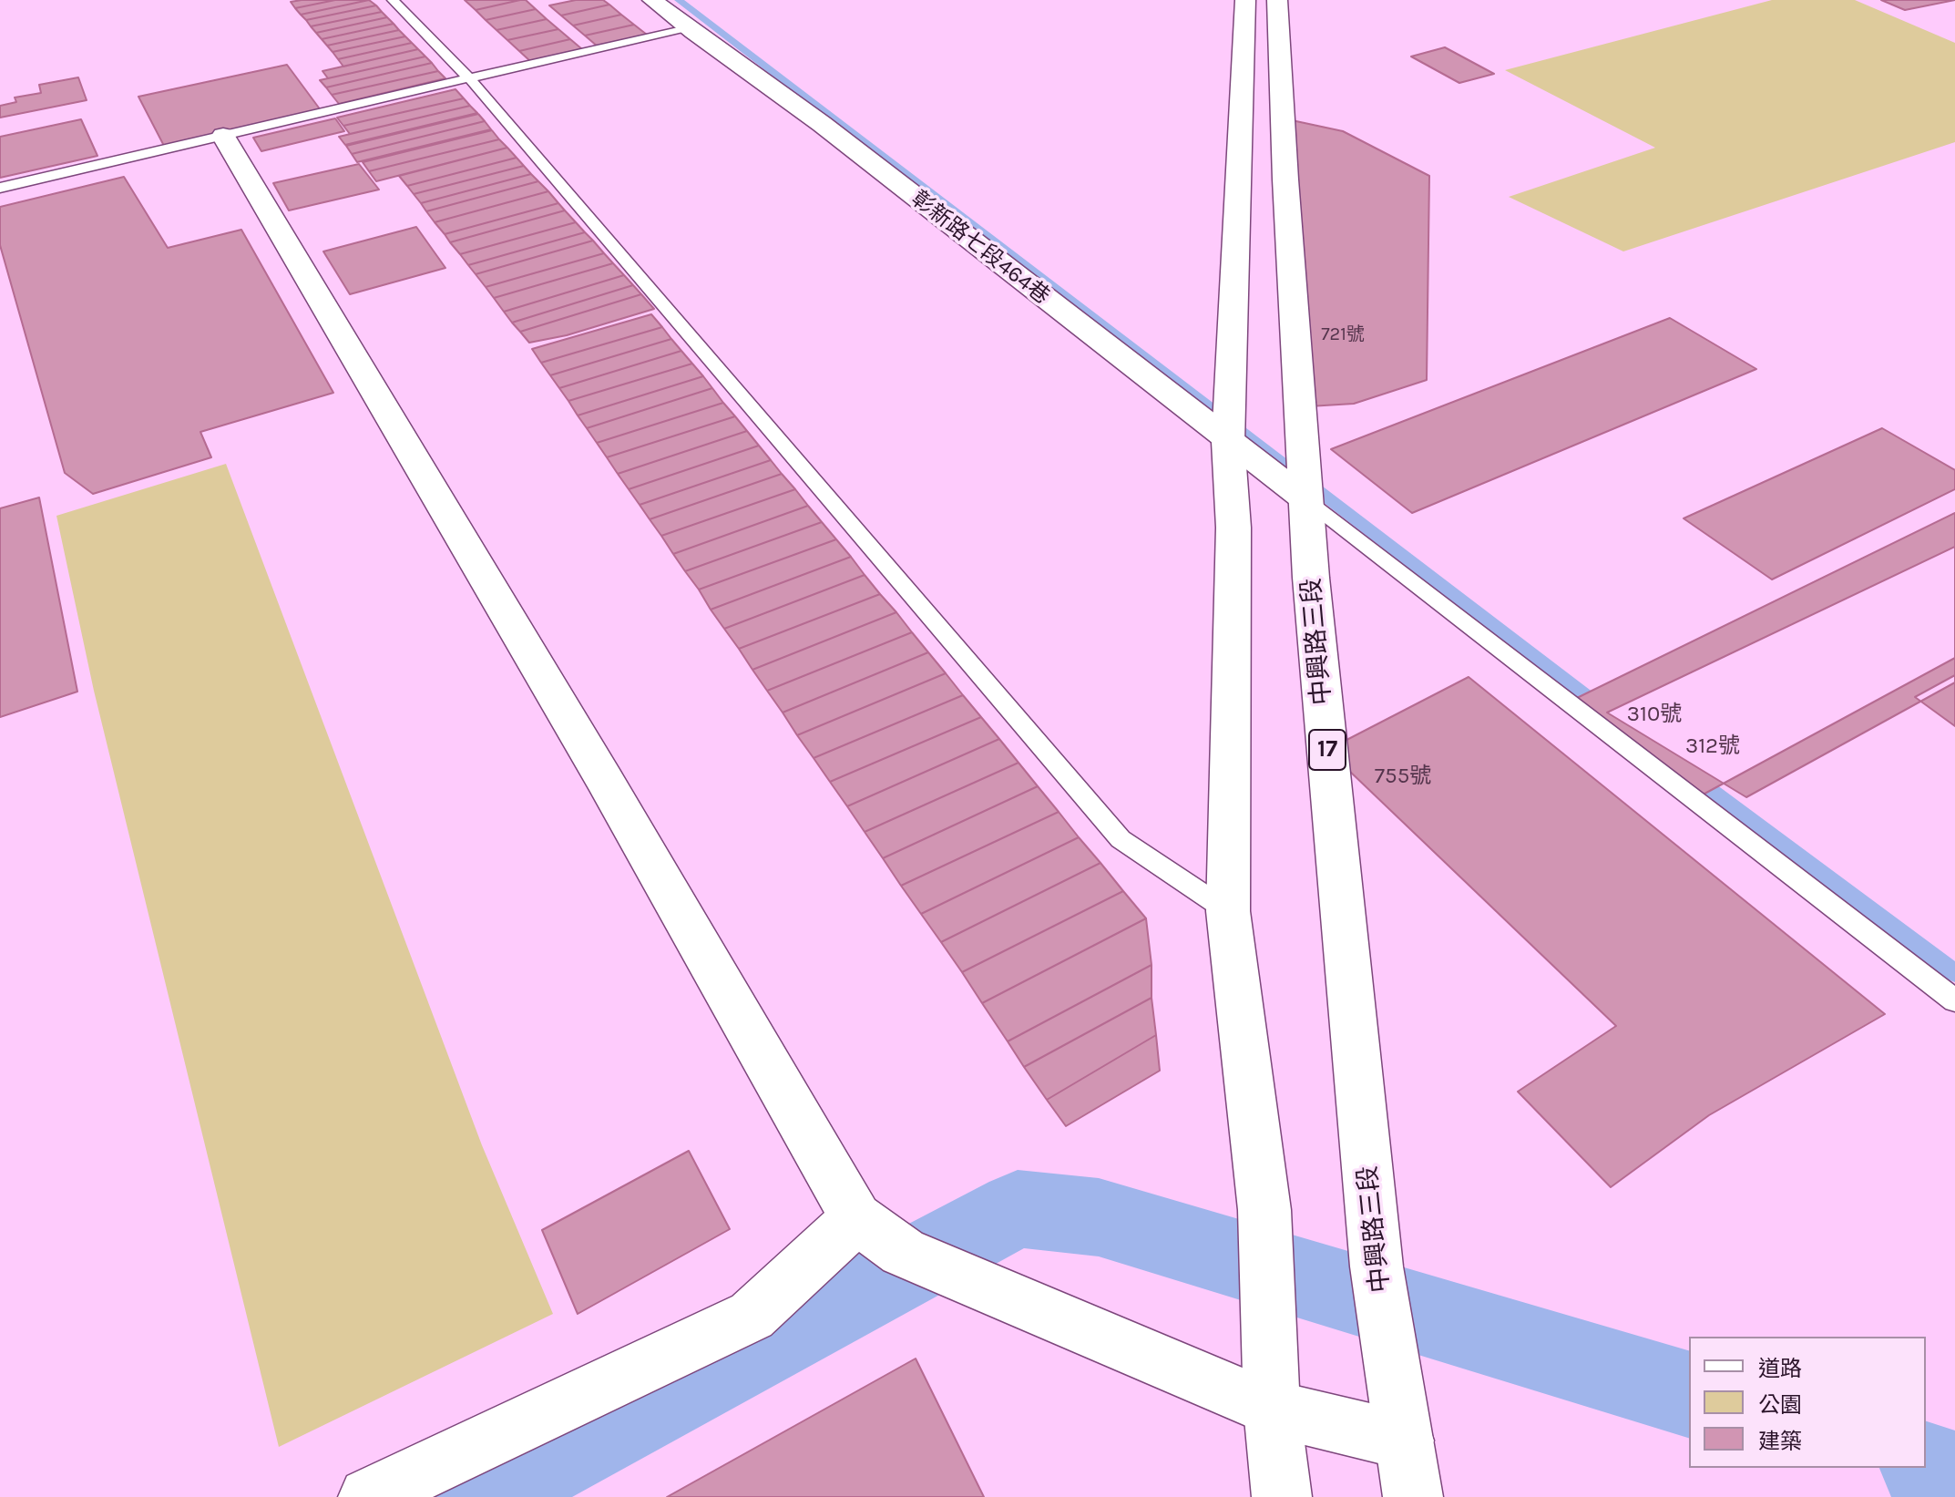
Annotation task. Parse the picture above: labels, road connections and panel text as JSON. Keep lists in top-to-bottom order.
{
  "streets": {
    "main road": ["彰新路七段464巷", "中興路三段", "17"]
  },
  "crossings": [
    ["彰新路七段464巷", "中興路三段"]
  ],
  "house_numbers": [
    "721號",
    "310號",
    "312號",
    "755號"
  ],
  "legend": ["道路", "公園", "建築"]
}
